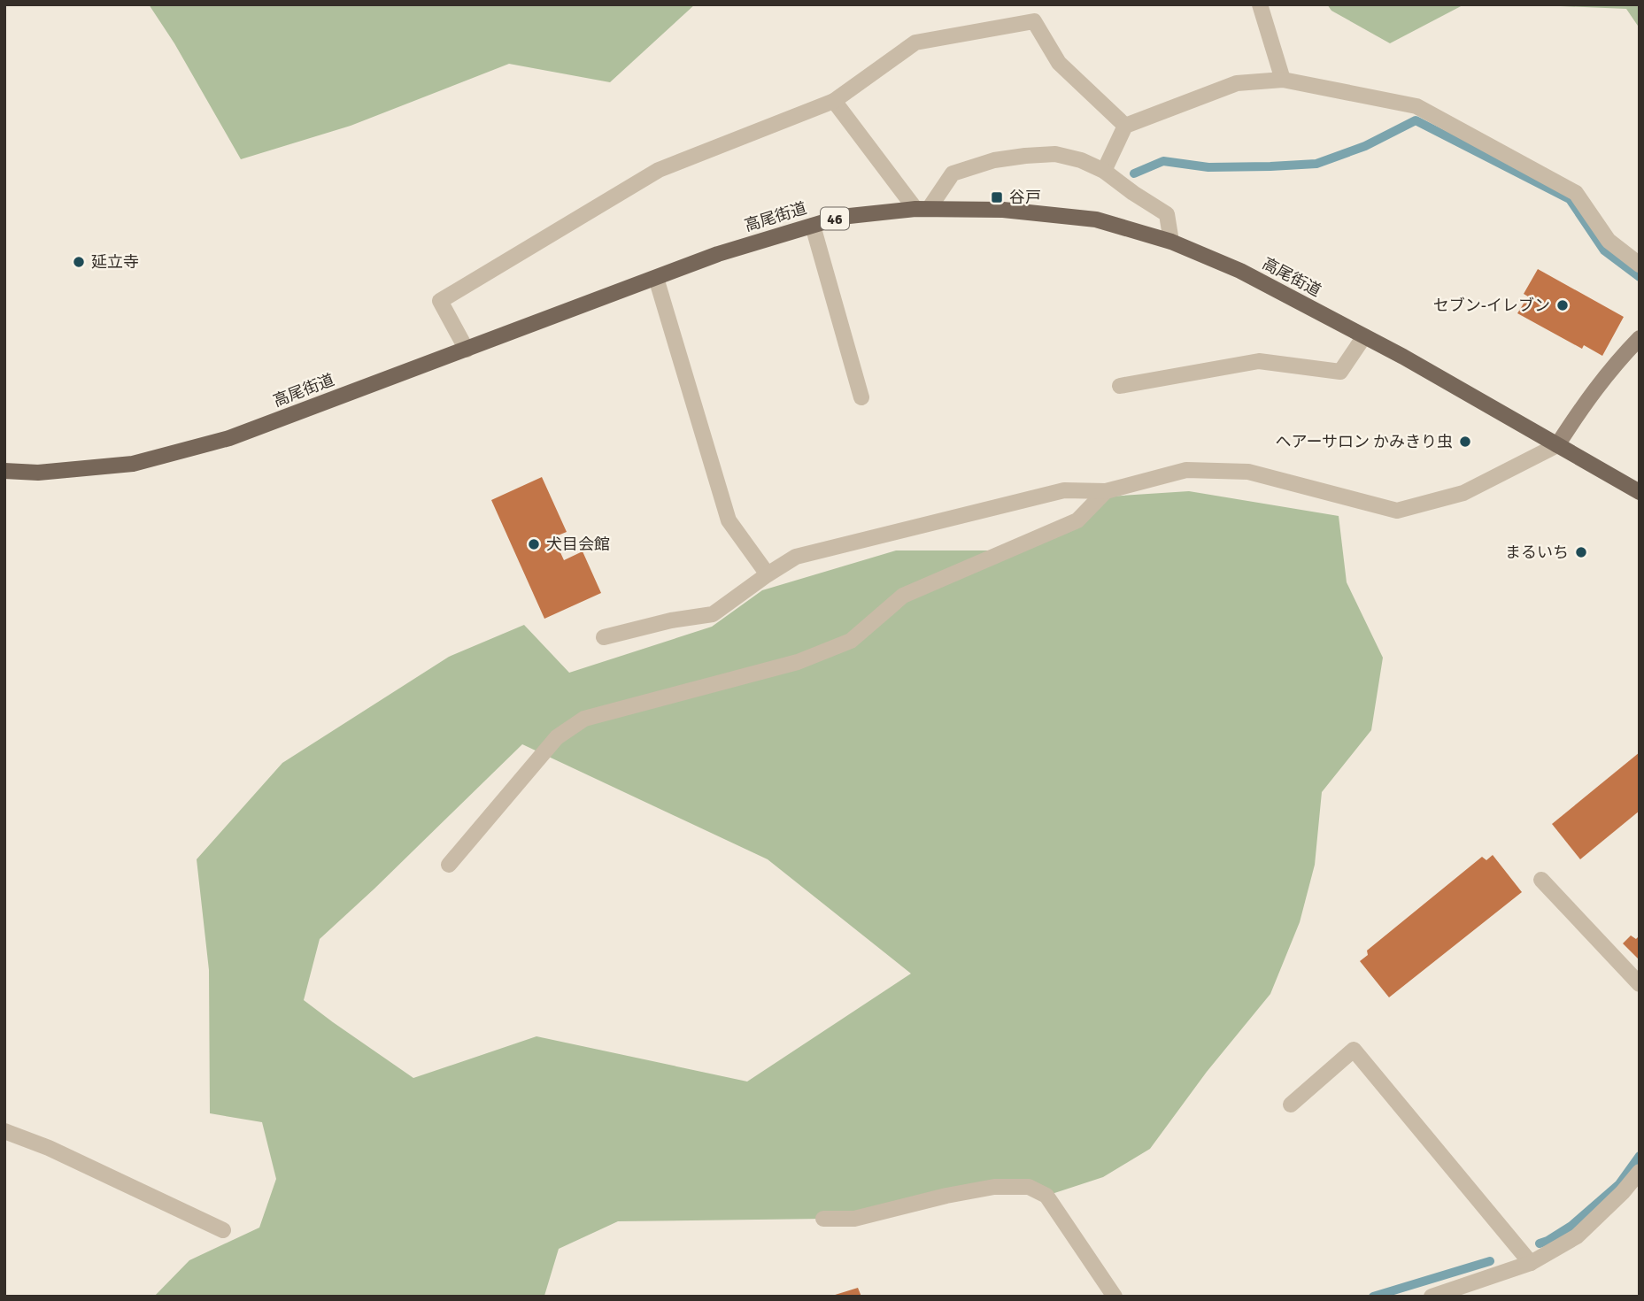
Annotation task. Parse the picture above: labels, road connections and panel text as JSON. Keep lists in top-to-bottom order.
{
  "streets": {
    "main road": ["高尾街道", "46"]
  },
  "places": {
    "transit": ["谷戸"],
    "other": [
      "延立寺",
      "セブン-イレブン",
      "ヘアーサロン かみきり虫",
      "犬目会館",
      "まるいち"
    ]
  }
}
